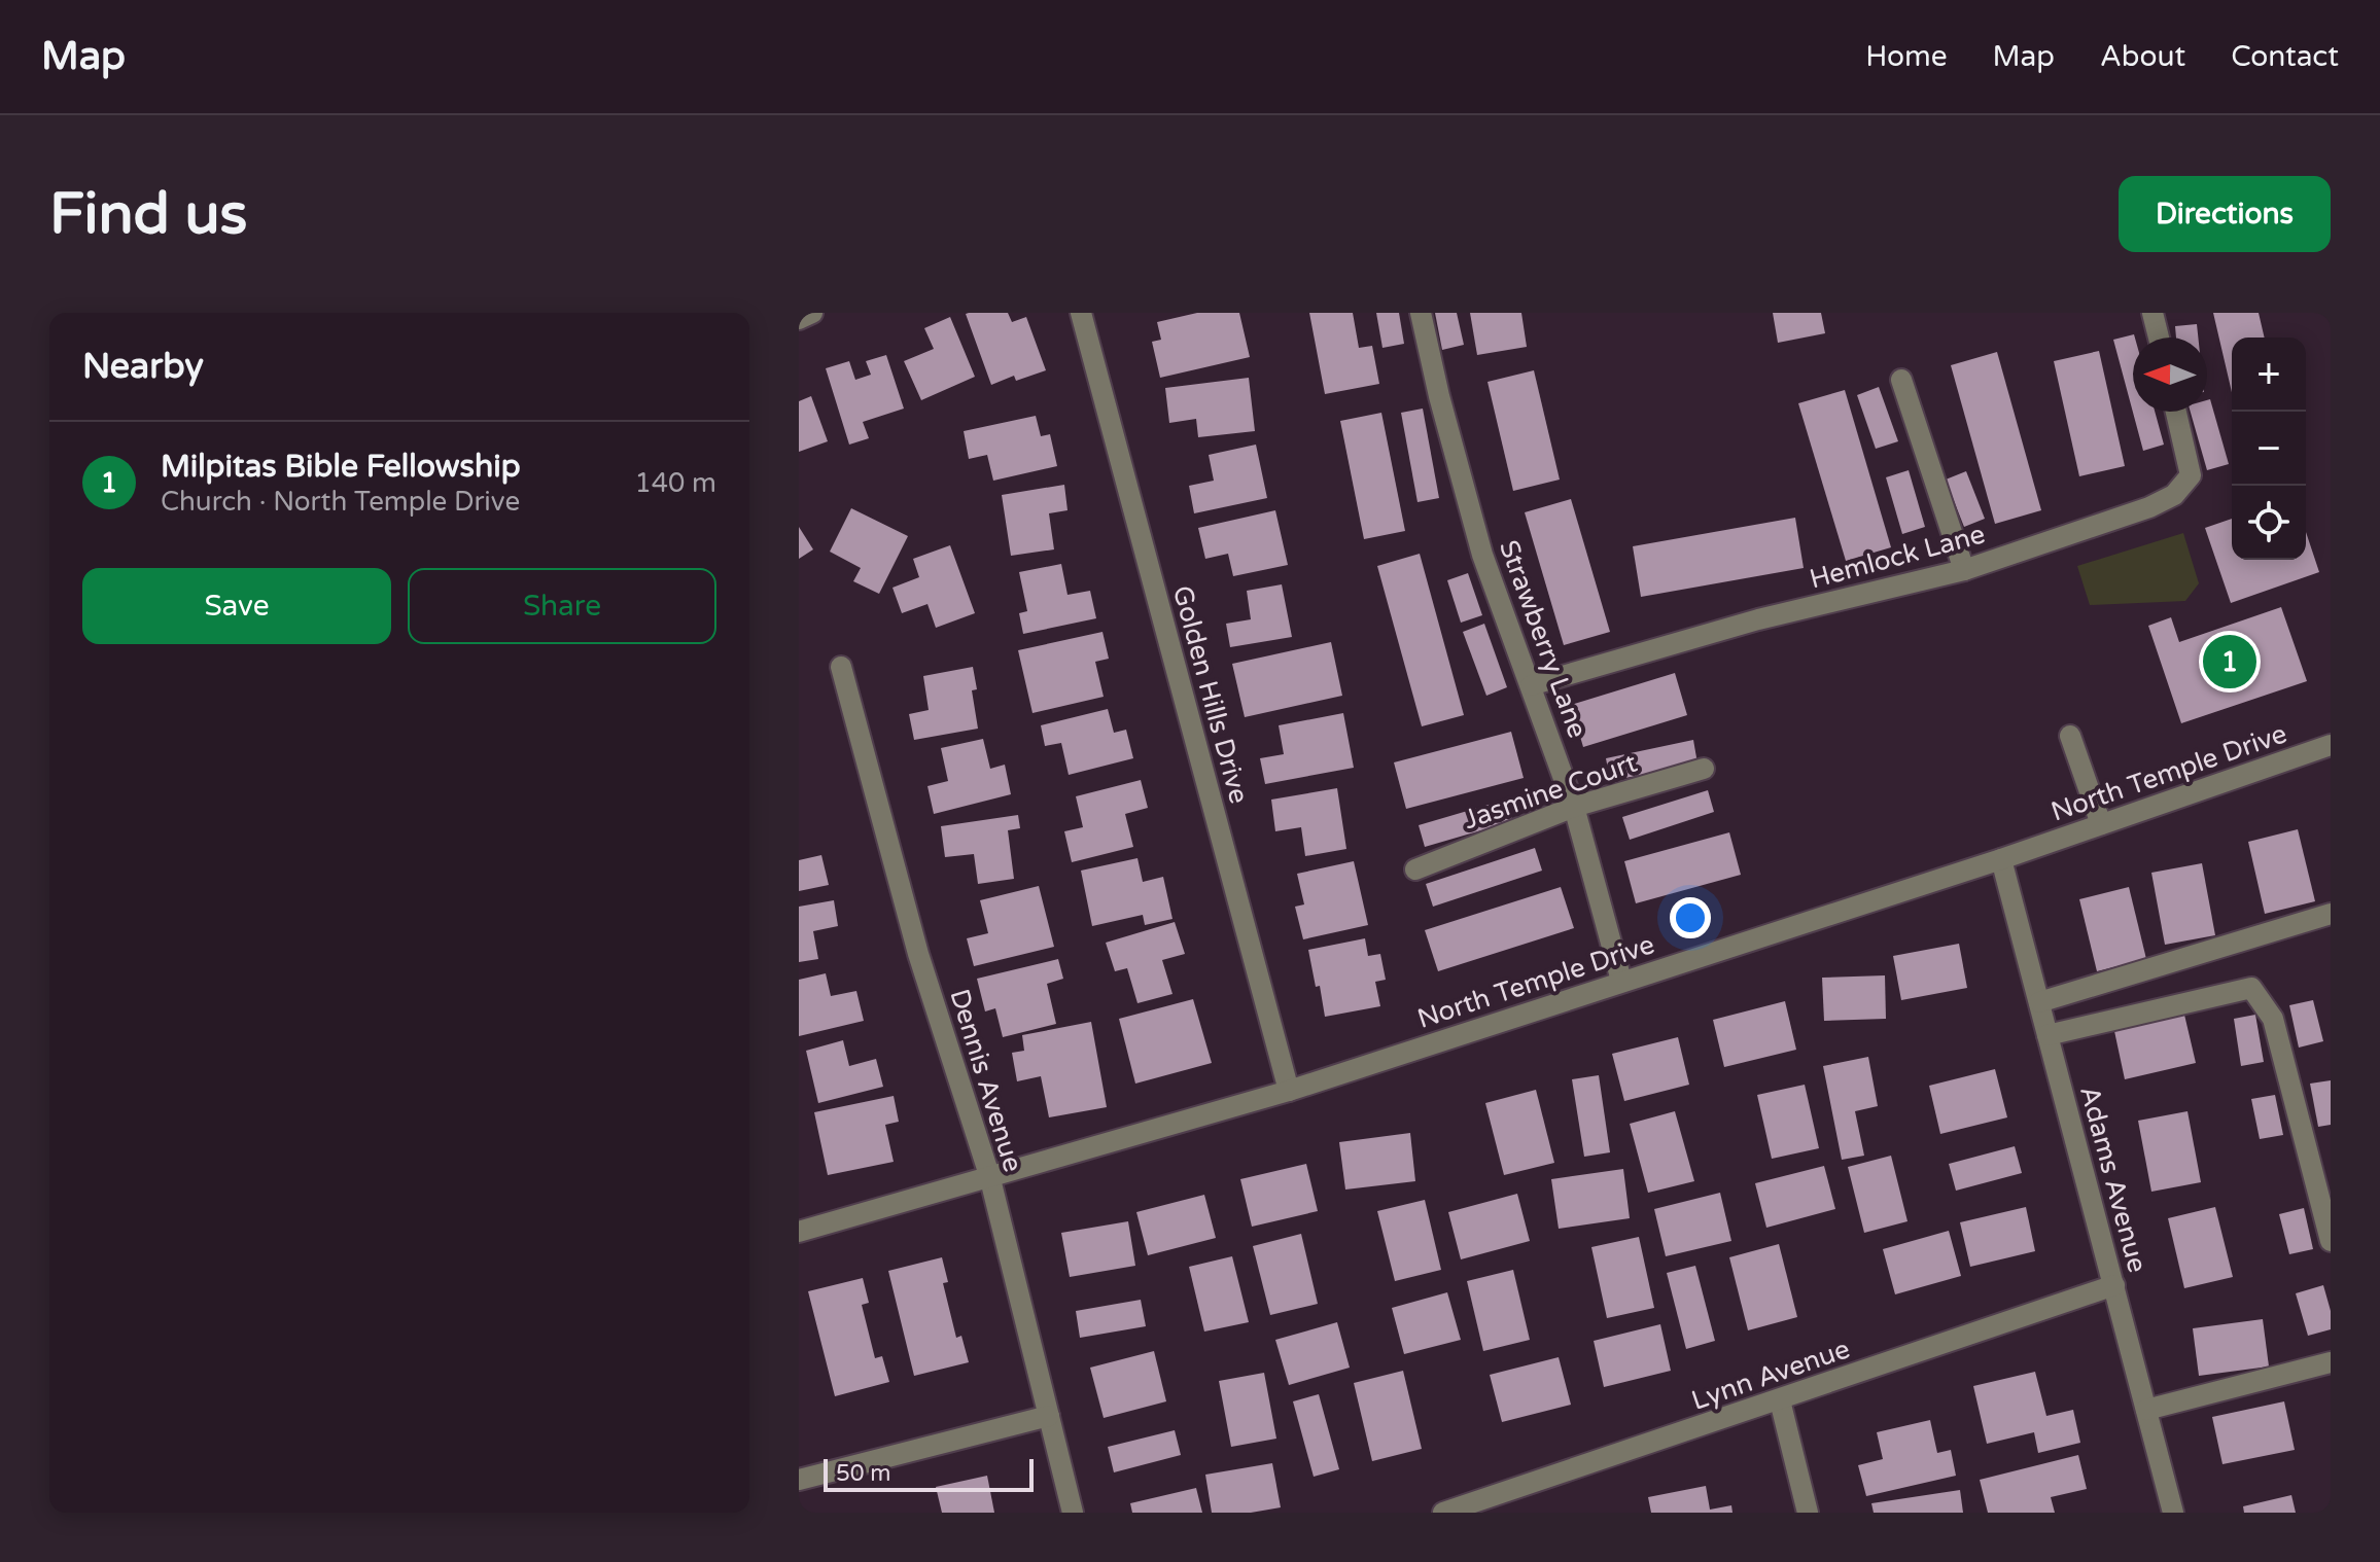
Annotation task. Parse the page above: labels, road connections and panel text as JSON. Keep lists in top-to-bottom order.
{
  "streets": {
    "street": [
      "Hemlock Lane",
      "Strawberry Lane",
      "Golden Hills Drive",
      "North Temple Drive",
      "Jasmine Court",
      "Dennis Avenue",
      "Adams Avenue",
      "Lynn Avenue"
    ]
  },
  "crossings": [
    ["Hemlock Lane", "Strawberry Lane"],
    ["Strawberry Lane", "North Temple Drive"],
    ["Strawberry Lane", "Jasmine Court"],
    ["Golden Hills Drive", "North Temple Drive"],
    ["North Temple Drive", "Dennis Avenue"],
    ["North Temple Drive", "Adams Avenue"],
    ["Adams Avenue", "Lynn Avenue"]
  ],
  "scale_bar": "50 m",
  "north": "left",
  "page": {
    "header": "Map",
    "nav": [
      "Home",
      "Map",
      "About",
      "Contact"
    ],
    "buttons": [
      "Directions",
      ["Save", "Share"]
    ],
    "title": "Find us",
    "heading": "Nearby",
    "map_buttons": ["+", "−"],
    "list": [
      {
        "mark": "1",
        "name": "Milpitas Bible Fellowship",
        "note": "Church · North Temple Drive",
        "value": "140 m"
      }
    ],
    "pins": "1",
    "scale": "50 m"
  }
}
